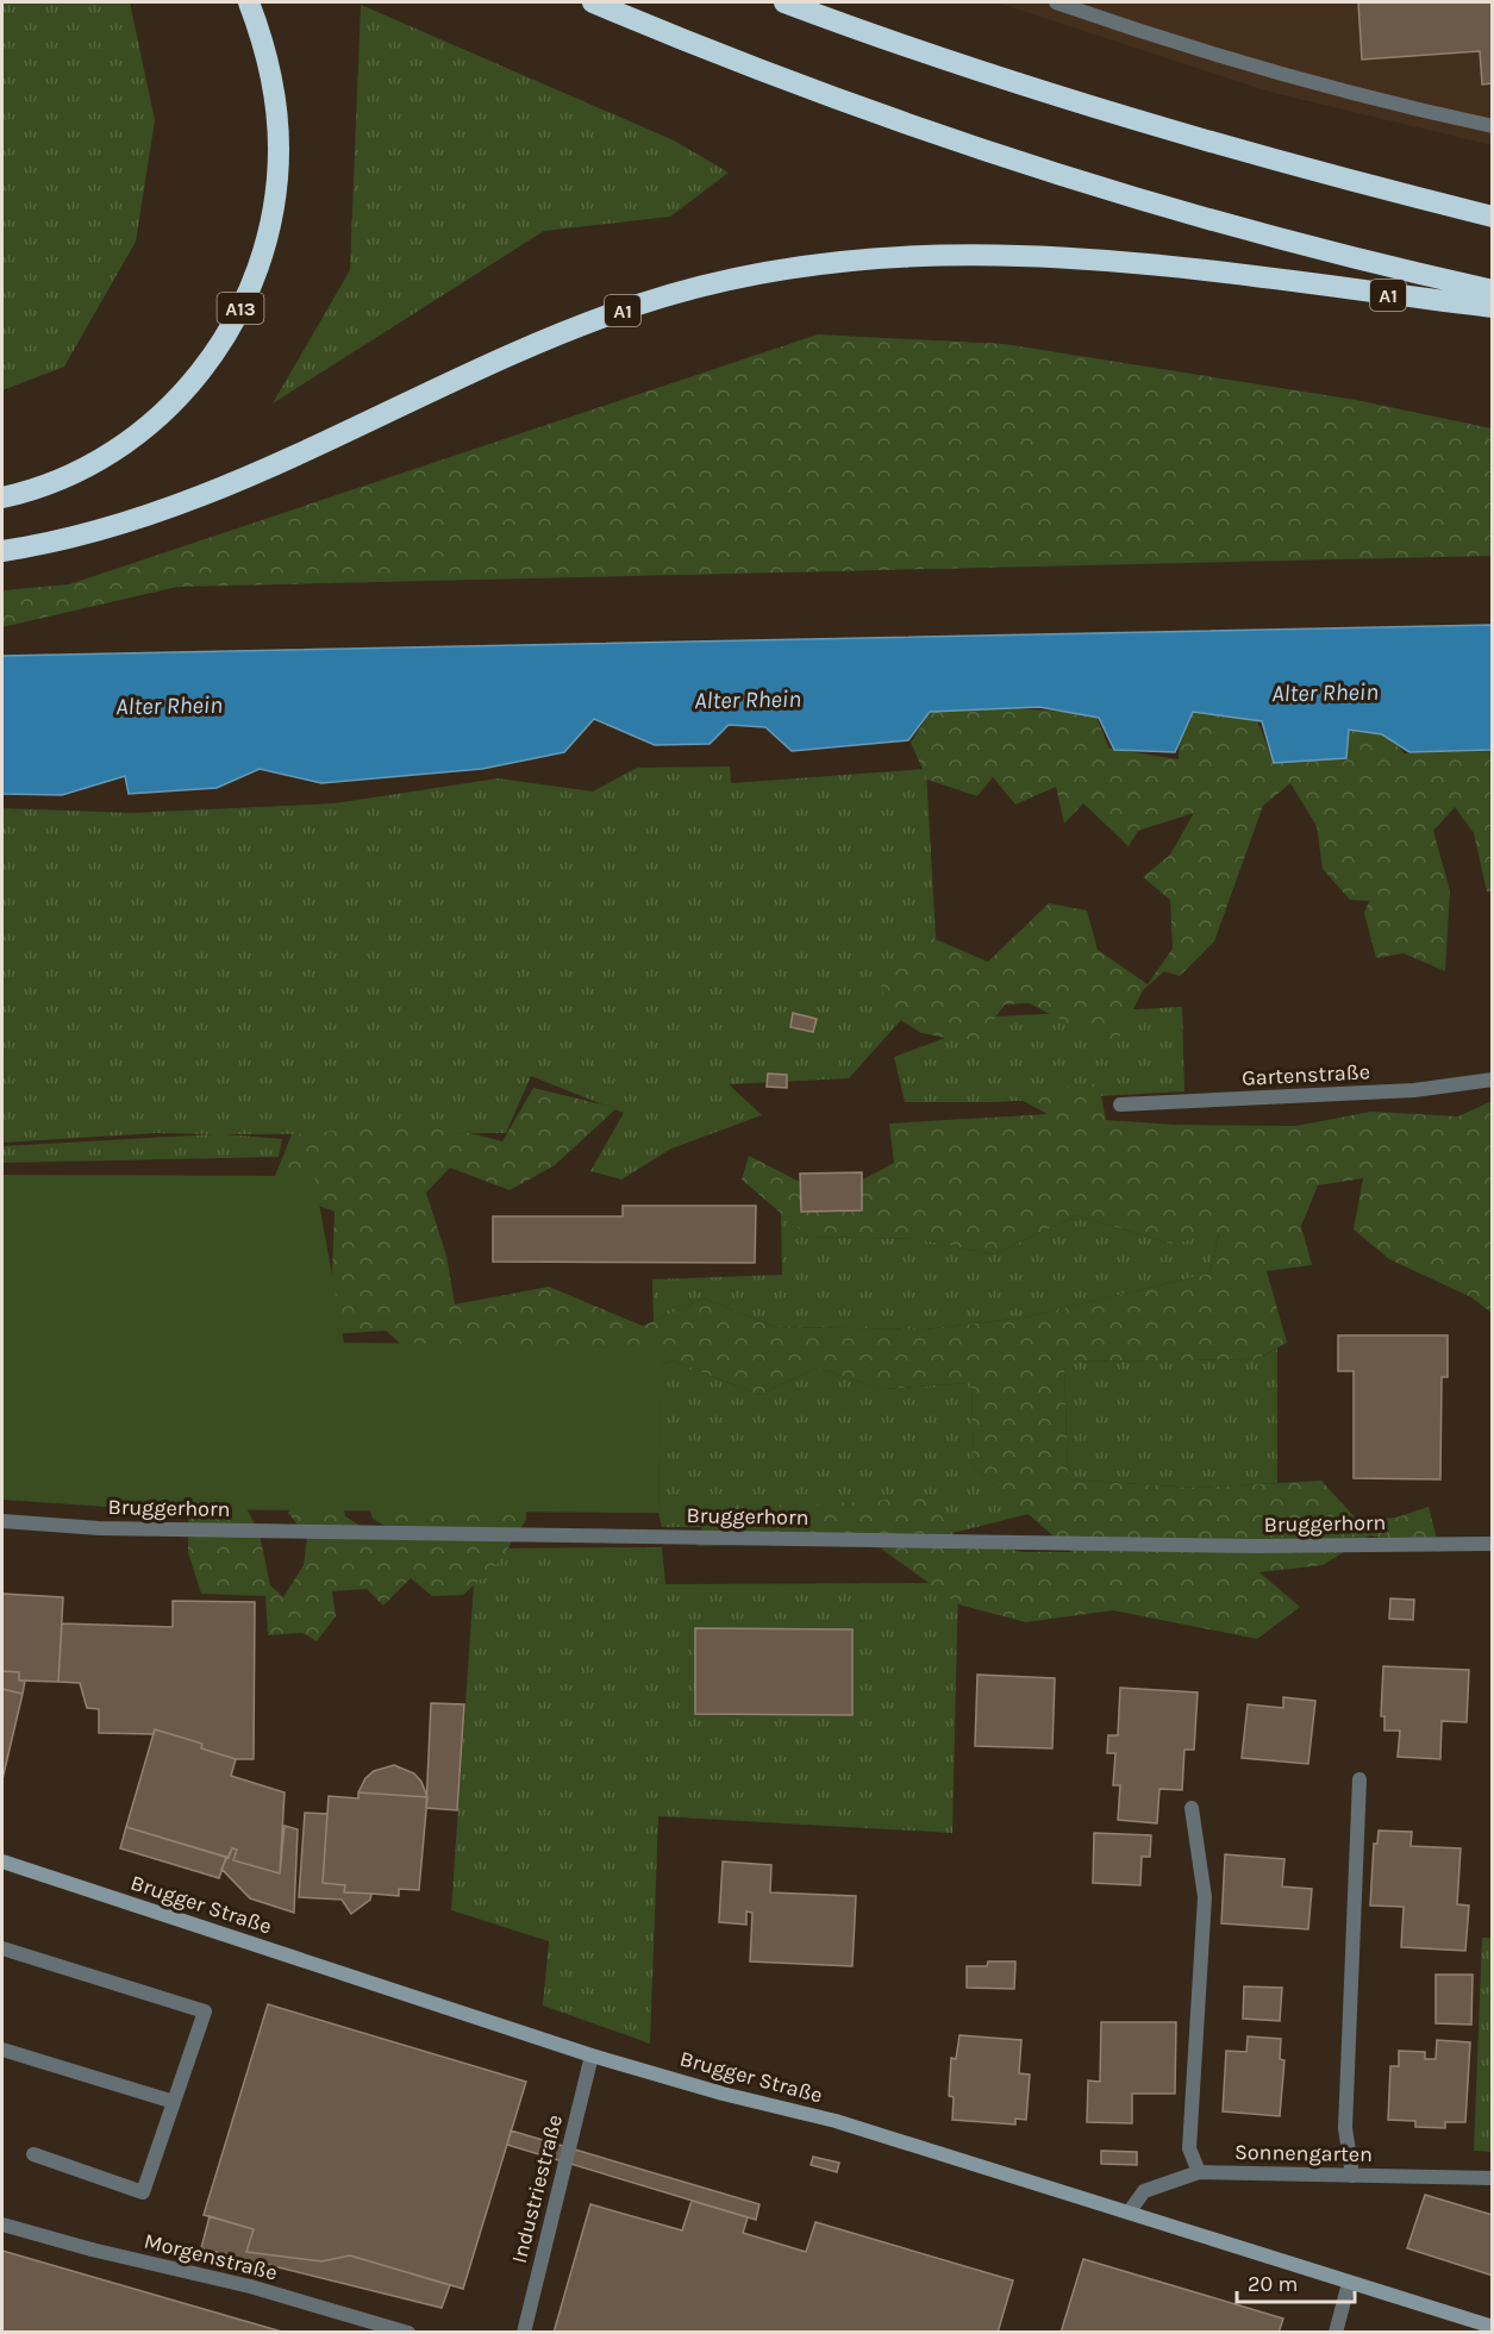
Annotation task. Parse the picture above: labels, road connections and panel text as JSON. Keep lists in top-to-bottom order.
{
  "streets": {
    "highway": ["A1", "A13"],
    "main road": ["Brugger Straße"],
    "street": [
      "Gartenstraße",
      "Bruggerhorn",
      "Sonnengarten",
      "Industriestraße",
      "Morgenstraße"
    ]
  },
  "crossings": [
    ["Brugger Straße", "Sonnengarten"],
    ["Brugger Straße", "Industriestraße"]
  ],
  "water": ["Alter Rhein"],
  "scale_bar": "20 m"
}
